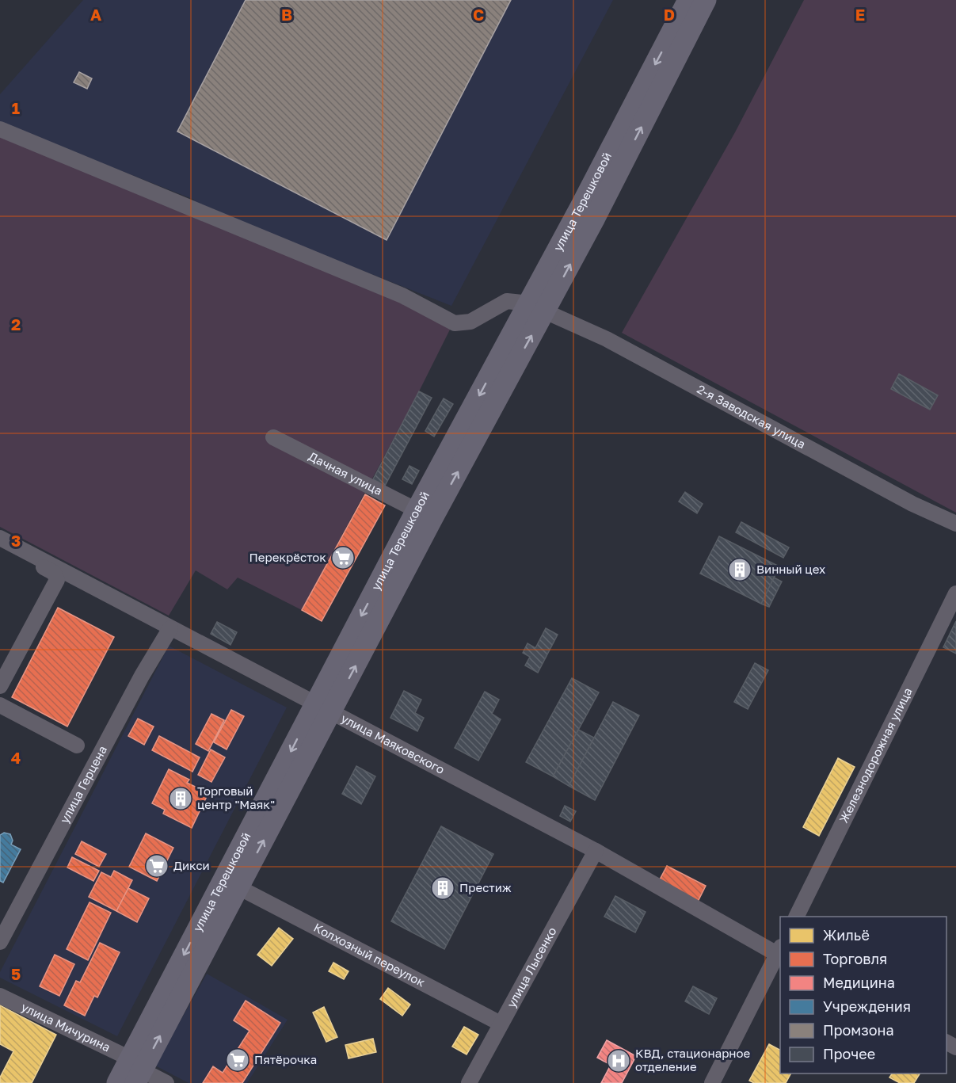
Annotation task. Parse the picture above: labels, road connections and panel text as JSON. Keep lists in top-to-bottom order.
{
  "streets": {
    "highway": ["улица Терешковой"],
    "street": [
      "2-я Заводская улица",
      "Дачная улица",
      "улица Маяковского",
      "Железнодорожная улица",
      "улица Герцена",
      "Колхозный переулок",
      "улица Лысенко",
      "улица Мичурина"
    ]
  },
  "crossings": [
    ["улица Терешковой", "2-я Заводская улица"],
    ["улица Терешковой", "Дачная улица"],
    ["улица Терешковой", "улица Маяковского"],
    ["улица Терешковой", "Колхозный переулок"],
    ["улица Терешковой", "улица Мичурина"],
    ["улица Маяковского", "улица Герцена"],
    ["улица Маяковского", "улица Лысенко"],
    ["Колхозный переулок", "улица Лысенко"]
  ],
  "places": {
    "supermarket": ["Перекрёсток", "Дикси", "Пятёрочка"],
    "building": ["Винный цех", "Торговый центр \"Маяк\"", "Престиж"],
    "hospital": ["КВД, стационарное отделение"]
  },
  "legend": [
    "Жильё",
    "Торговля",
    "Медицина",
    "Учреждения",
    "Промзона",
    "Прочее"
  ],
  "grid": {
    "columns": [
      "A",
      "B",
      "C",
      "D",
      "E"
    ],
    "rows": [
      "1",
      "2",
      "3",
      "4",
      "5"
    ]
  }
}
